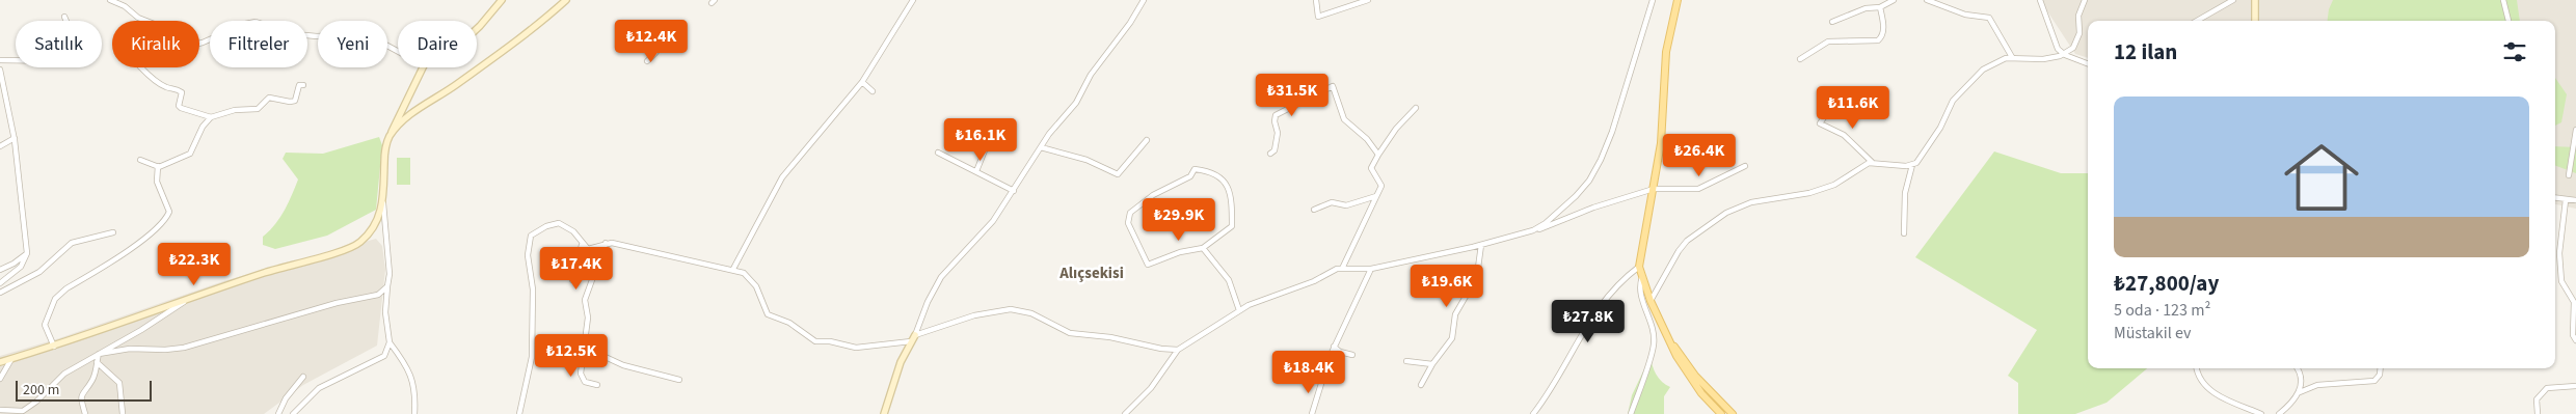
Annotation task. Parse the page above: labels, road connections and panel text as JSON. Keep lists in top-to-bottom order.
{
  "districts": ["Alıçsekisi"],
  "scale_bar": "200 m",
  "page": {
    "price": [
      "₺12.4K",
      "₺31.5K",
      "₺11.6K",
      "₺16.1K",
      "₺26.4K",
      "₺29.9K",
      "₺22.3K",
      "₺17.4K",
      "₺19.6K",
      "₺27.8K",
      "₺12.5K",
      "₺18.4K"
    ],
    "chip": [
      "Satılık",
      "Kiralık",
      "Filtreler",
      "Yeni",
      "Daire"
    ],
    "heading": "12 ilan",
    "list": [
      {
        "name": "₺27,800/ay",
        "note": "5 oda · 123 m² · Müstakil ev"
      }
    ],
    "scale": "200 m"
  }
}
